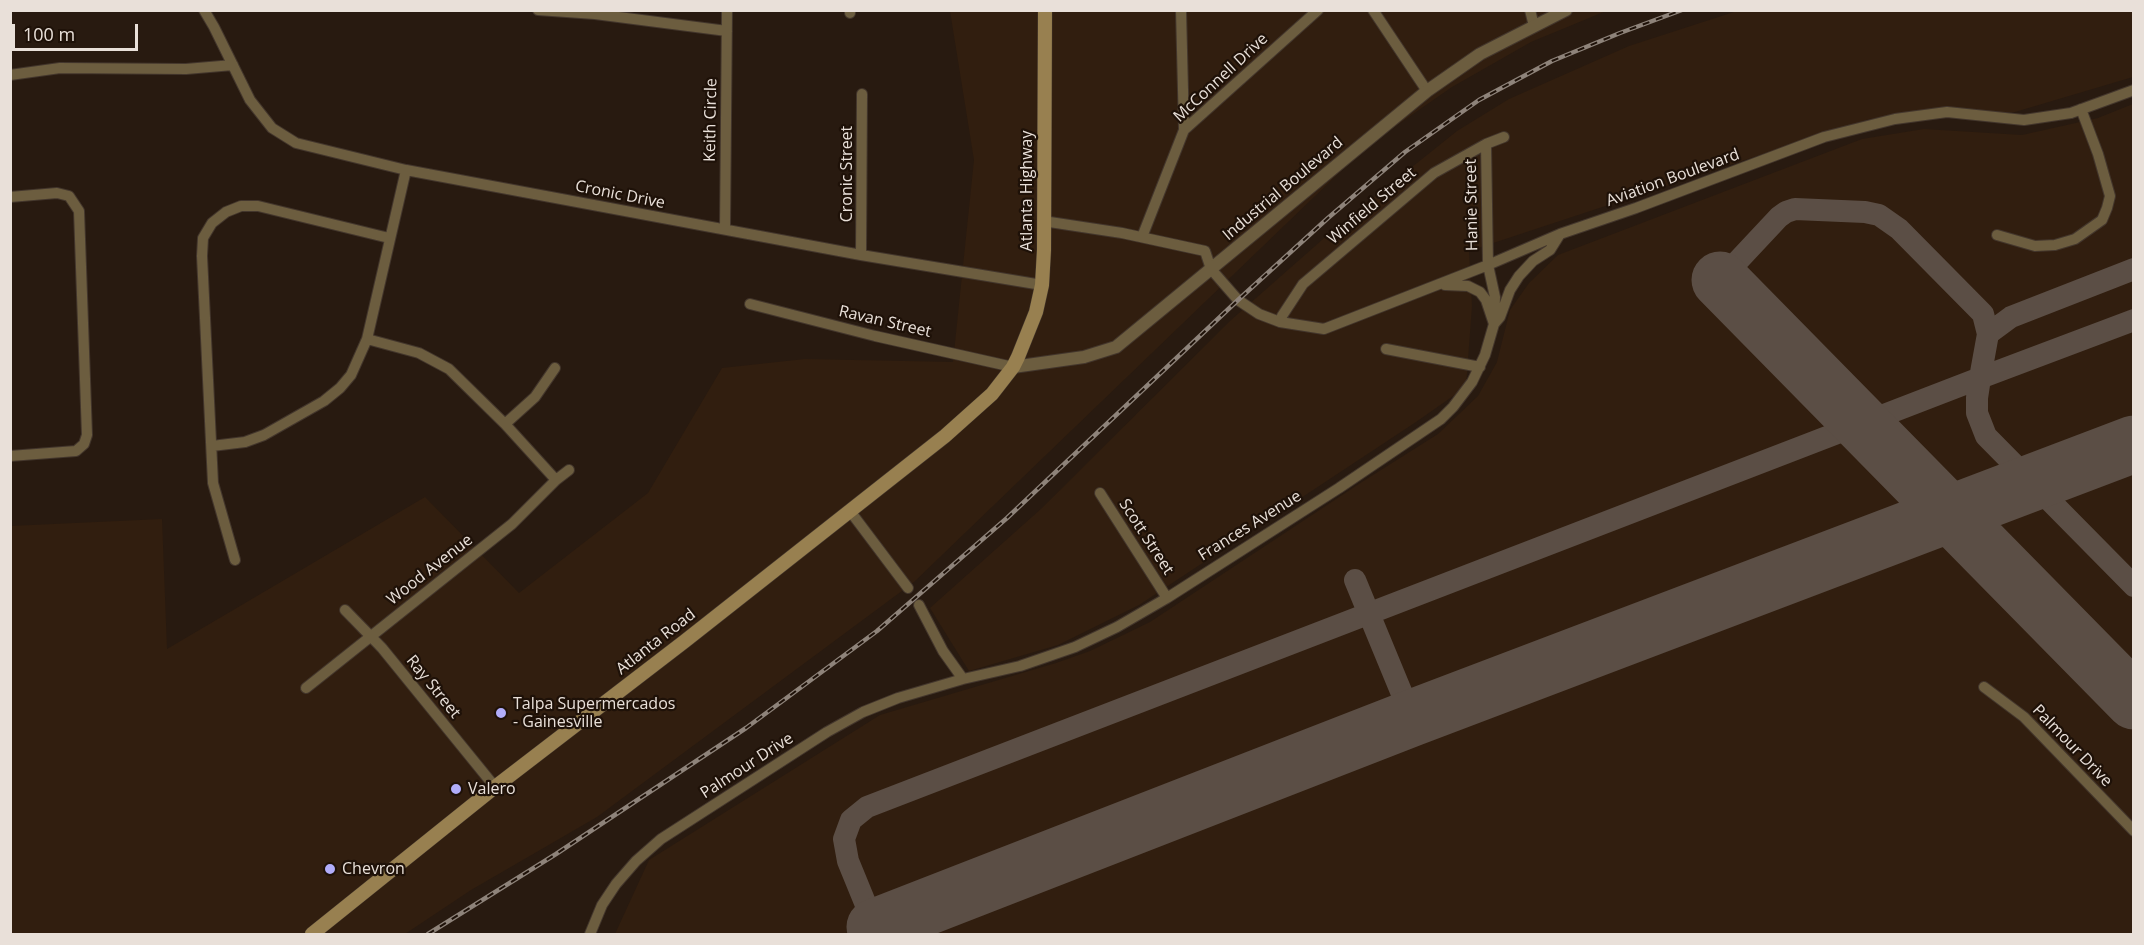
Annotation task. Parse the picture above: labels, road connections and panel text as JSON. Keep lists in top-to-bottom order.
{
  "streets": {
    "main road": ["Atlanta Highway", "Atlanta Road"],
    "street": [
      "McConnell Drive",
      "Keith Circle",
      "Cronic Street",
      "Aviation Boulevard",
      "Industrial Boulevard",
      "Cronic Drive",
      "Hanie Street",
      "Winfield Street",
      "Ravan Street",
      "Frances Avenue",
      "Scott Street",
      "Wood Avenue",
      "Ray Street",
      "Palmour Drive"
    ]
  },
  "crossings": [
    ["Keith Circle", "Cronic Drive"],
    ["Cronic Street", "Cronic Drive"],
    ["Aviation Boulevard", "Industrial Boulevard"],
    ["Aviation Boulevard", "Hanie Street"],
    ["Aviation Boulevard", "Winfield Street"],
    ["Aviation Boulevard", "Frances Avenue"],
    ["Industrial Boulevard", "Atlanta Highway"],
    ["Industrial Boulevard", "Ravan Street"],
    ["Industrial Boulevard", "Atlanta Road"],
    ["Atlanta Highway", "Cronic Drive"],
    ["Atlanta Highway", "Ravan Street"],
    ["Atlanta Highway", "Atlanta Road"],
    ["Hanie Street", "Winfield Street"],
    ["Hanie Street", "Frances Avenue"],
    ["Ravan Street", "Atlanta Road"],
    ["Frances Avenue", "Scott Street"],
    ["Frances Avenue", "Palmour Drive"],
    ["Wood Avenue", "Ray Street"],
    ["Atlanta Road", "Ray Street"]
  ],
  "places": ["Talpa Supermercados - Gainesville", "Valero", "Chevron"],
  "scale_bar": "100 m"
}
